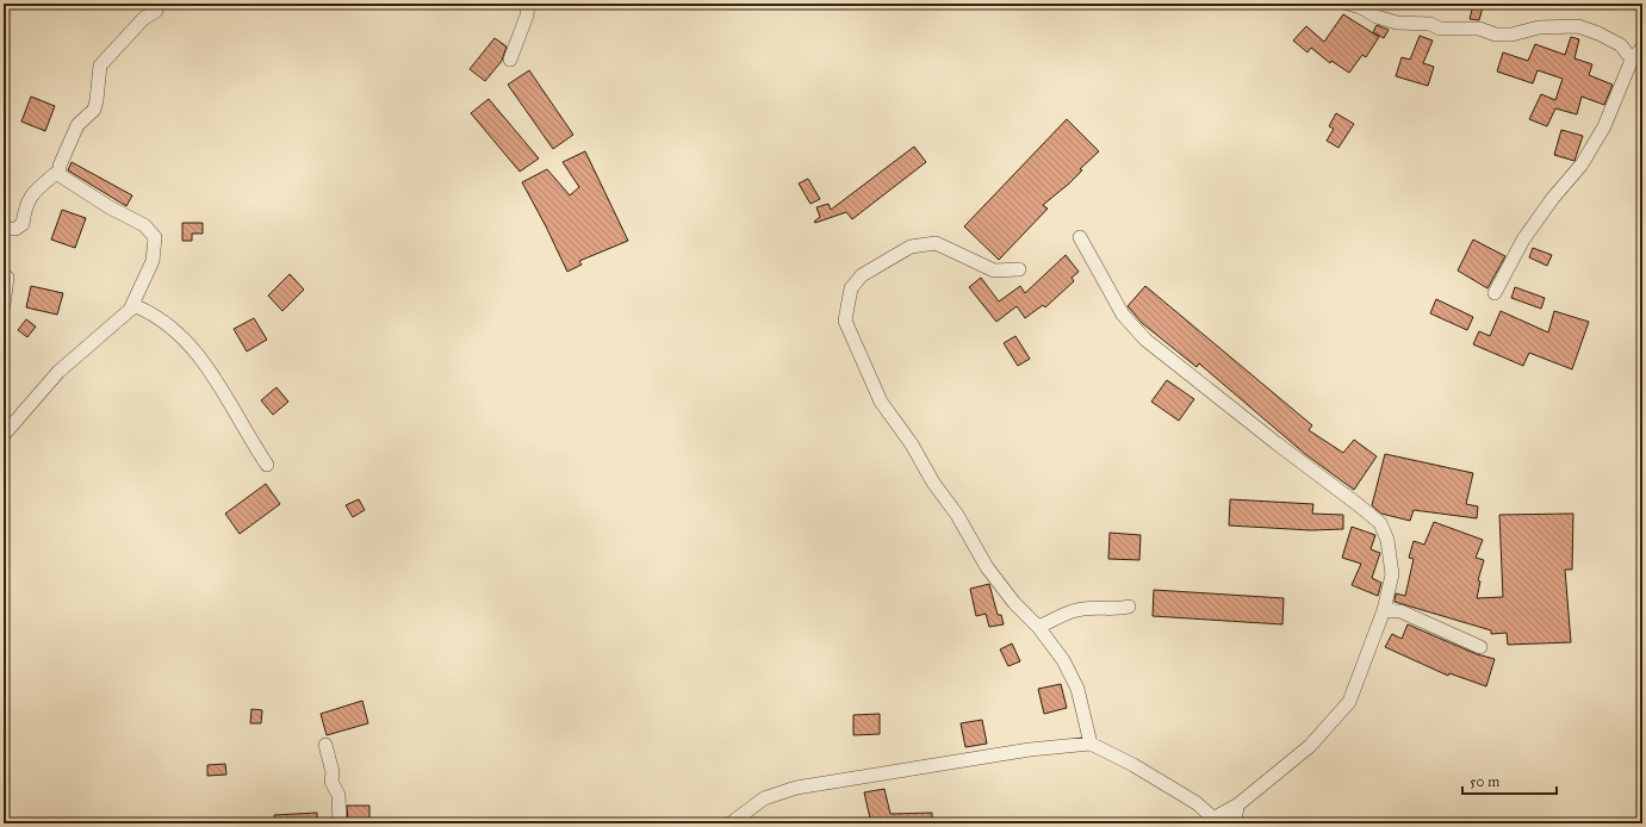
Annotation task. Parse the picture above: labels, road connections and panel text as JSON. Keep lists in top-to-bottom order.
{
  "scale_bar": "50 m"
}
